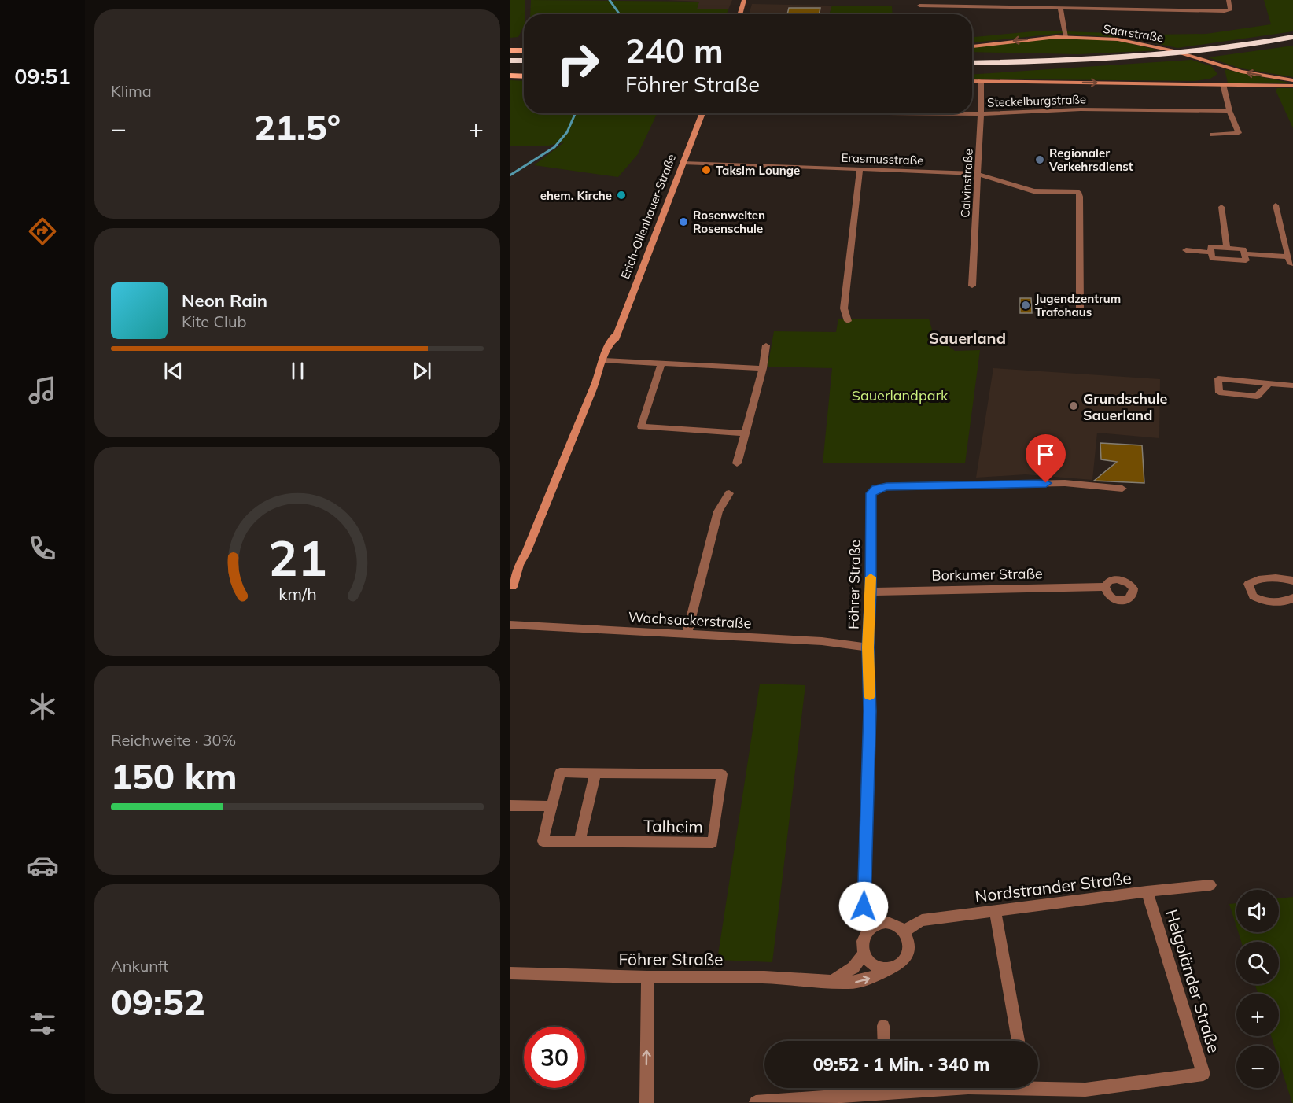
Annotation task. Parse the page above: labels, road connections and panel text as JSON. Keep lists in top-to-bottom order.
{
  "streets": {
    "main road": ["Saarstraße", "Erich-Ollenhauer-Straße"],
    "street": [
      "Steckelburgstraße",
      "Erasmusstraße",
      "Calvinstraße",
      "Borkumer Straße",
      "Föhrer Straße",
      "Wachsackerstraße",
      "Talheim",
      "Nordstrander Straße",
      "Helgoländer Straße"
    ]
  },
  "crossings": [
    ["Steckelburgstraße", "Calvinstraße"],
    ["Erasmusstraße", "Calvinstraße"],
    ["Erasmusstraße", "Erich-Ollenhauer-Straße"],
    ["Borkumer Straße", "Föhrer Straße"],
    ["Föhrer Straße", "Wachsackerstraße"],
    ["Föhrer Straße", "Nordstrander Straße"],
    ["Nordstrander Straße", "Helgoländer Straße"]
  ],
  "districts": ["Sauerland"],
  "parks": ["Sauerlandpark"],
  "places": [
    "Regionaler Verkehrsdienst",
    "Taksim Lounge",
    "ehem. Kirche",
    "Rosenwelten Rosenschule",
    "Jugendzentrum Trafohaus",
    "Grundschule Sauerland"
  ],
  "page": {
    "tabs": "09:51",
    "tile": [
      "Klima",
      ["Reichweite · 30%", "150 km"],
      ["Ankunft", "09:52"]
    ],
    "turn": ["240 m", "Föhrer Straße"],
    "heat": ["−", "21.5°", "+"],
    "song": ["Neon Rain", "Kite Club"],
    "map_buttons": ["+", "−"],
    "limit": "30",
    "trip": "09:52 · 1 Min. · 340 m",
    "gauge": ["21", "km/h"]
  }
}
